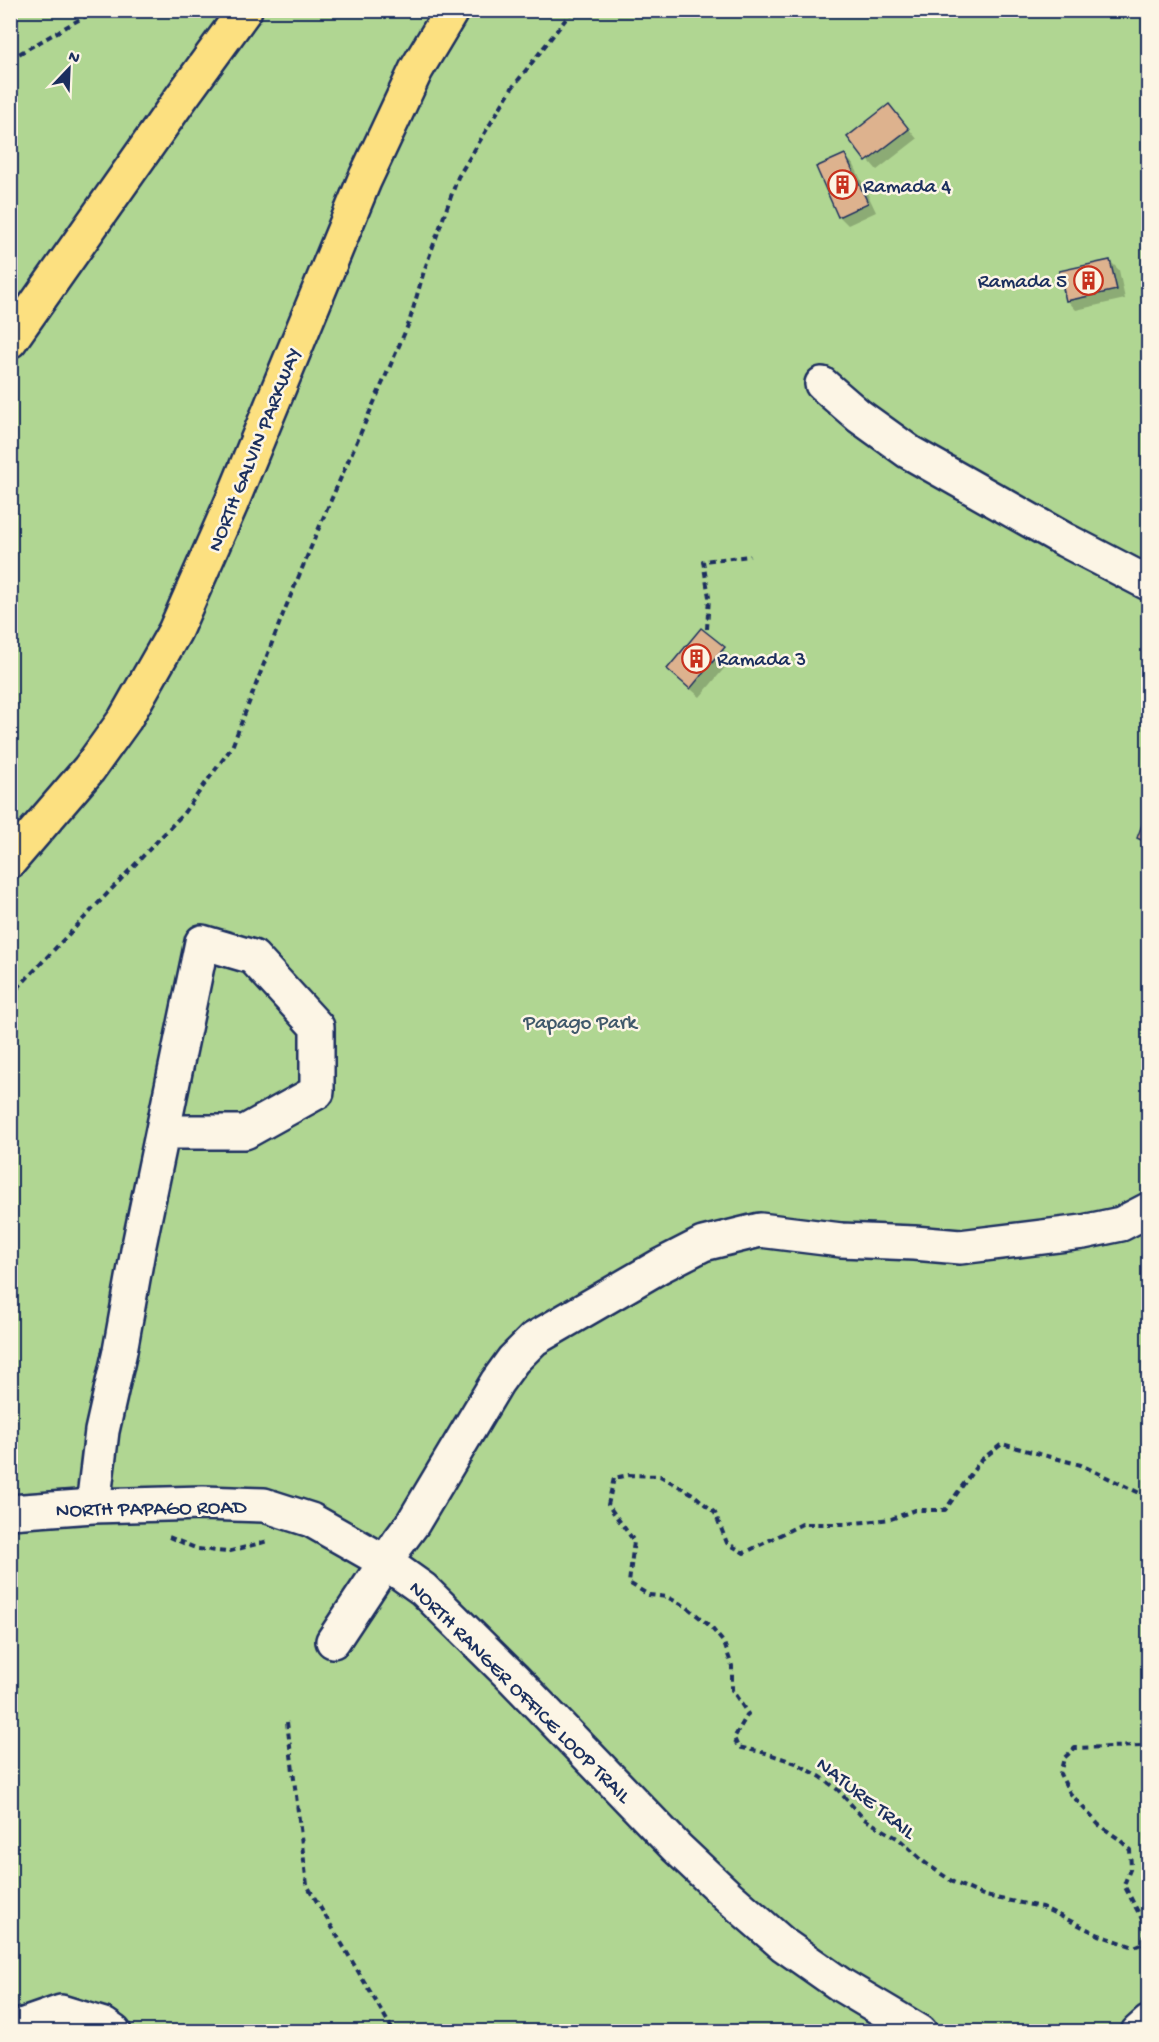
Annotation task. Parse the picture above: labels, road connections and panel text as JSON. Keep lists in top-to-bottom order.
{
  "streets": {
    "main road": ["NORTH GALVIN PARKWAY"],
    "lane": ["NORTH PAPAGO ROAD", "NORTH RANGER OFFICE LOOP TRAIL"],
    "path": ["NATURE TRAIL"]
  },
  "crossings": [
    ["NORTH PAPAGO ROAD", "NORTH RANGER OFFICE LOOP TRAIL"]
  ],
  "parks": ["Papago Park"],
  "places": {
    "building": ["Ramada 4", "Ramada 5", "Ramada 3"]
  },
  "north": "top right"
}
